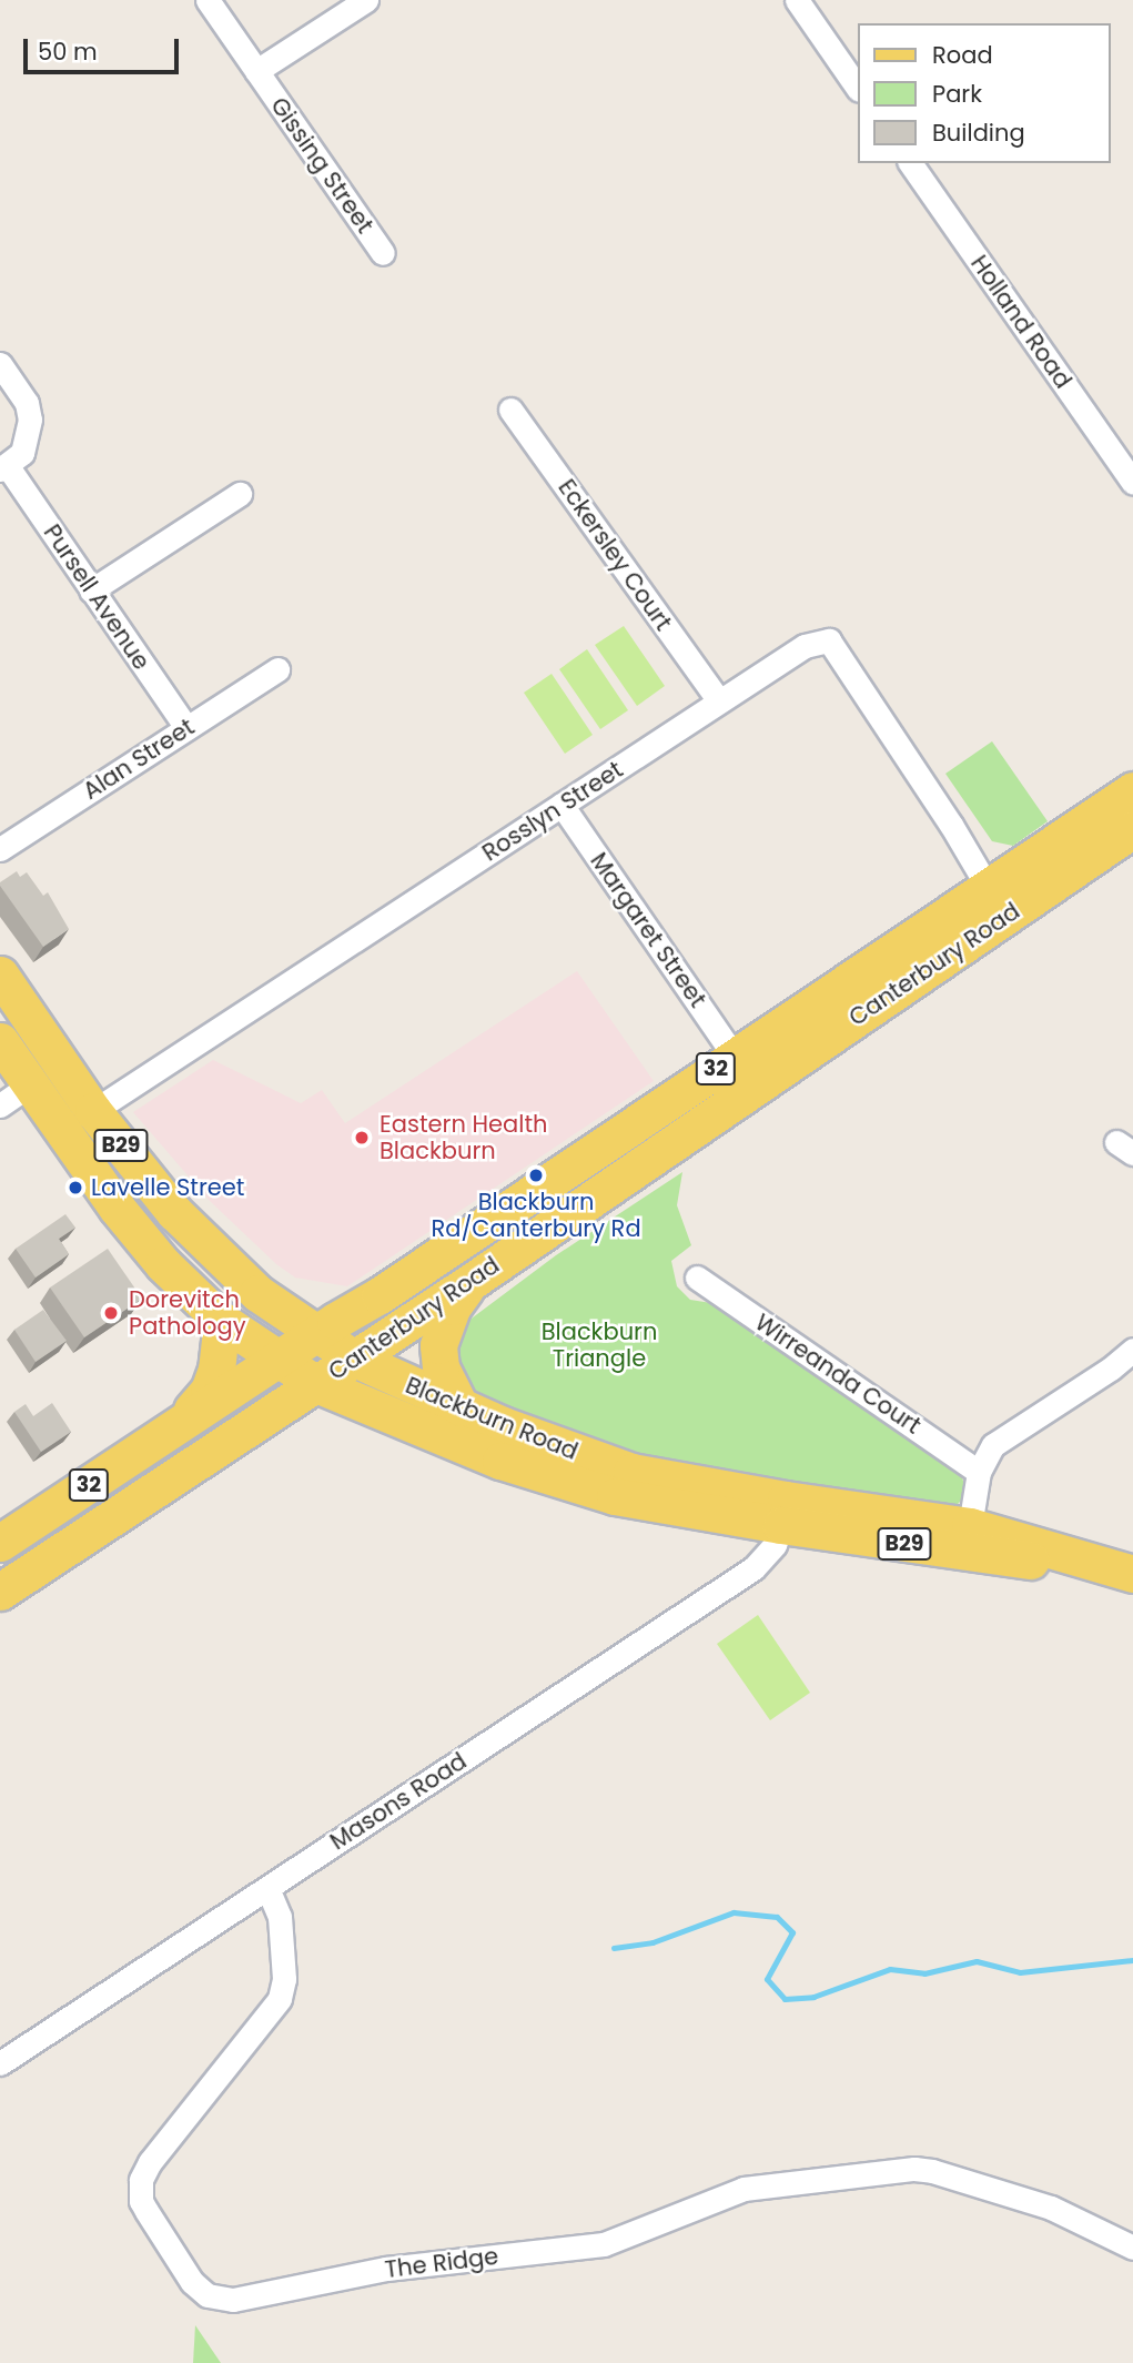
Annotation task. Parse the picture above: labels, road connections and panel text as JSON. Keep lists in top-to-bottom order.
{
  "streets": {
    "main road": [
      "Canterbury Road",
      "32",
      "B29",
      "Blackburn Road"
    ],
    "street": [
      "Gissing Street",
      "Holland Road",
      "Eckersley Court",
      "Pursell Avenue",
      "Alan Street",
      "Rosslyn Street",
      "Margaret Street",
      "Wirreanda Court",
      "Masons Road",
      "The Ridge"
    ]
  },
  "crossings": [
    ["Eckersley Court", "Rosslyn Street"],
    ["Pursell Avenue", "Alan Street"],
    ["Rosslyn Street", "Margaret Street"],
    ["Rosslyn Street", "Canterbury Road"],
    ["Rosslyn Street", "Blackburn Road"],
    ["Margaret Street", "Canterbury Road"],
    ["Canterbury Road", "Blackburn Road"],
    ["Blackburn Road", "Masons Road"],
    ["Masons Road", "The Ridge"]
  ],
  "parks": ["Blackburn Triangle"],
  "places": [
    "Eastern Health Blackburn",
    "Blackburn Rd/Canterbury Rd",
    "Lavelle Street",
    "Dorevitch Pathology"
  ],
  "legend": ["Road", "Park", "Building"],
  "scale_bar": "50 m"
}
